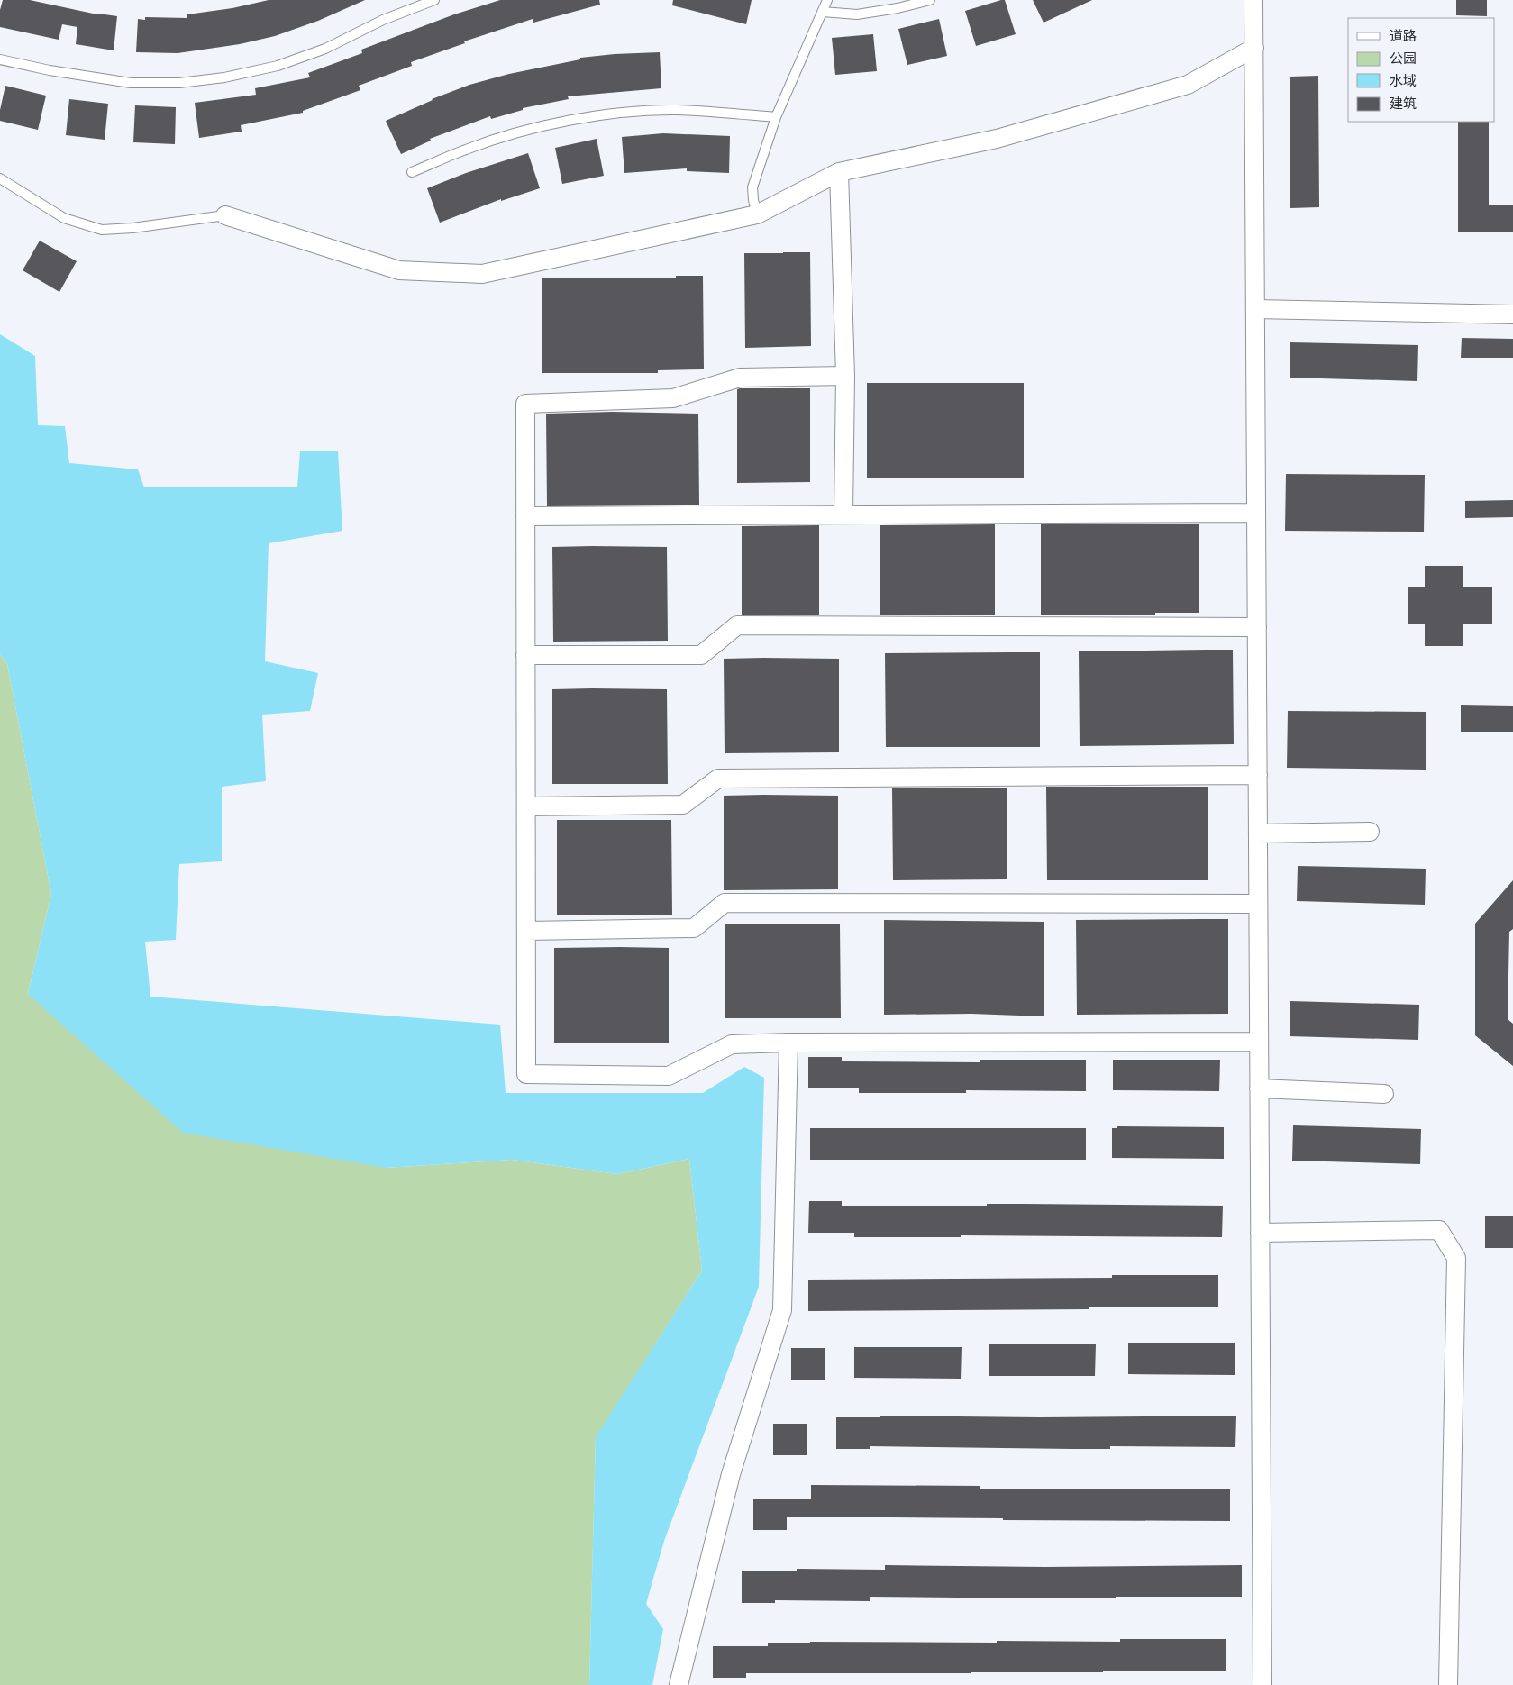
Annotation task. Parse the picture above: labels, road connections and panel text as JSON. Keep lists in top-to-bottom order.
{
  "legend": [
    "道路",
    "公园",
    "水域",
    "建筑"
  ]
}
